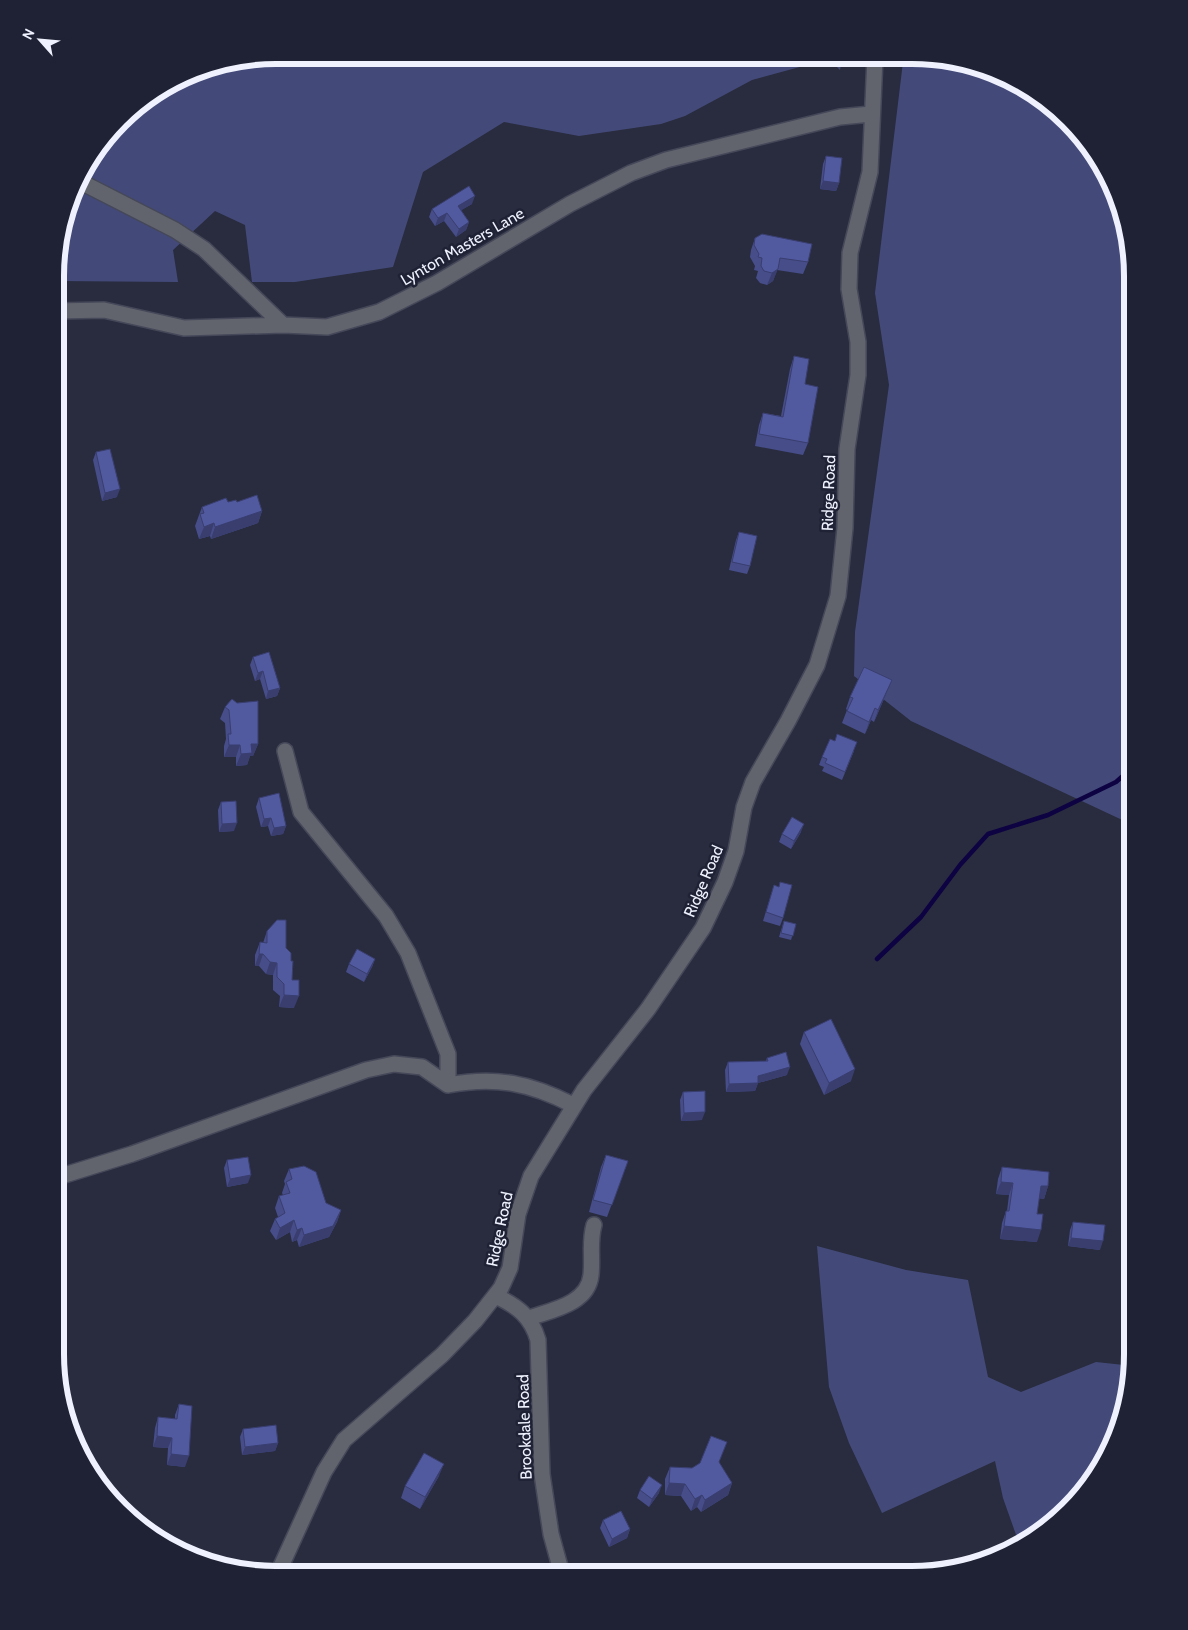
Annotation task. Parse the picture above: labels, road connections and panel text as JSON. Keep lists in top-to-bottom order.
{
  "streets": {
    "street": ["Lynton Masters Lane", "Ridge Road", "Brookdale Road"]
  },
  "crossings": [
    ["Lynton Masters Lane", "Ridge Road"]
  ],
  "north": "top left"
}
